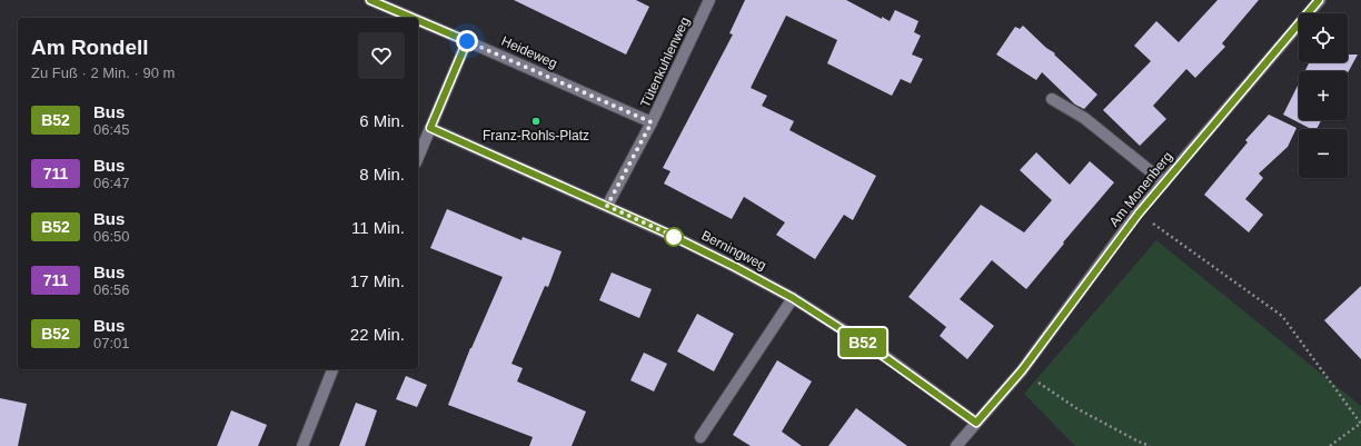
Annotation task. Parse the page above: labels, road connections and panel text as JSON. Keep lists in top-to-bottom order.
{
  "streets": {
    "street": [
      "Heideweg",
      "Tütenkuhlenweg",
      "Am Monenberg",
      "Berningweg"
    ]
  },
  "crossings": [
    ["Heideweg", "Tütenkuhlenweg"],
    ["Tütenkuhlenweg", "Berningweg"],
    ["Am Monenberg", "Berningweg"]
  ],
  "places": ["Franz-Rohls-Platz"],
  "lines": ["bus line B52"],
  "page": {
    "on_map": "B52",
    "map_buttons": ["+", "−"],
    "heading": ["Am Rondell", "Zu Fuß · 2 Min. · 90 m"],
    "list": [
      {
        "mark": "B52",
        "name": "Bus",
        "note": "06:45",
        "value": "6 Min."
      },
      {
        "mark": "711",
        "name": "Bus",
        "note": "06:47",
        "value": "8 Min."
      },
      {
        "mark": "B52",
        "name": "Bus",
        "note": "06:50",
        "value": "11 Min."
      },
      {
        "mark": "711",
        "name": "Bus",
        "note": "06:56",
        "value": "17 Min."
      },
      {
        "mark": "B52",
        "name": "Bus",
        "note": "07:01",
        "value": "22 Min."
      }
    ]
  }
}
